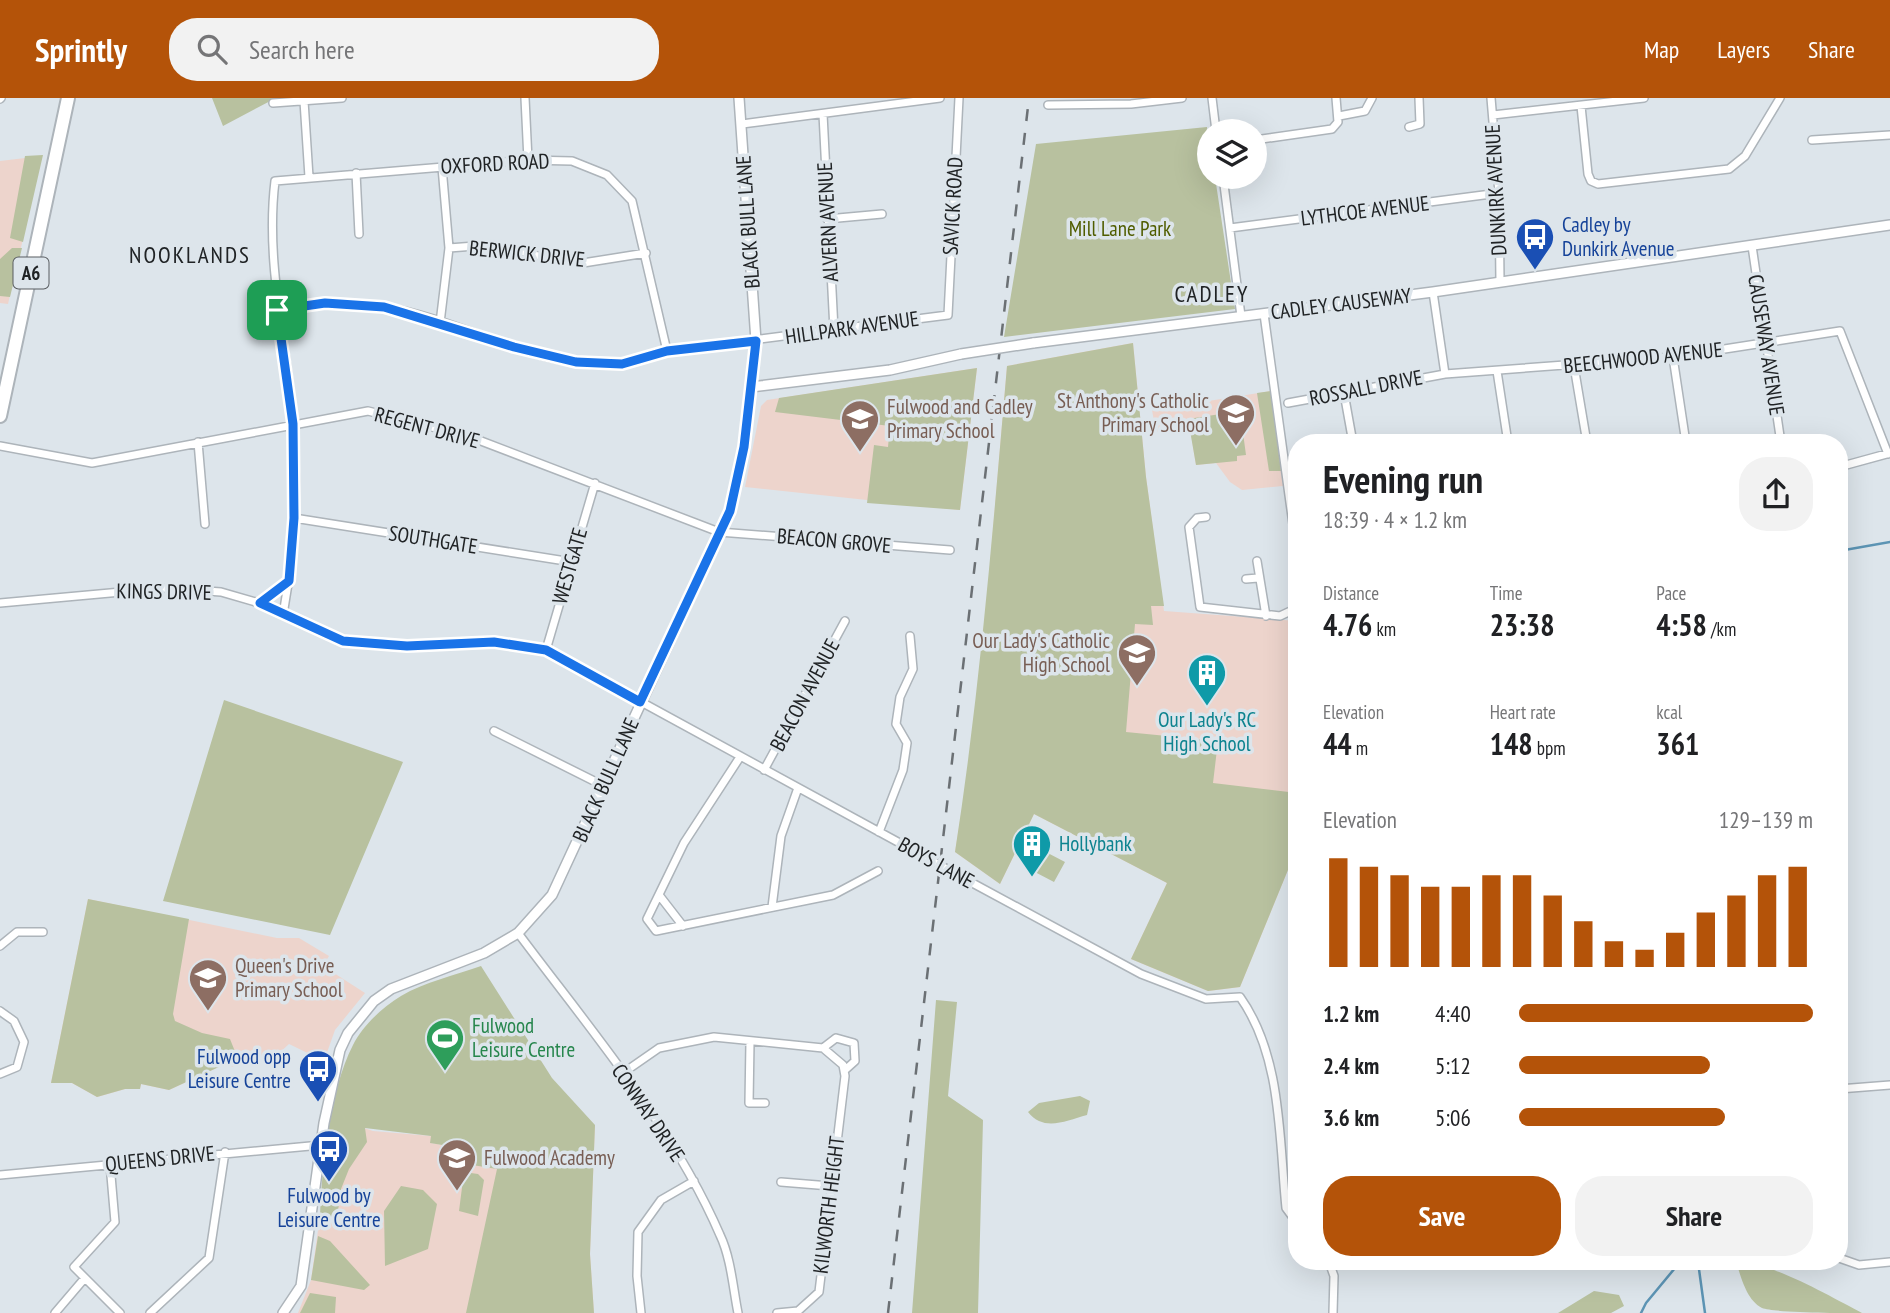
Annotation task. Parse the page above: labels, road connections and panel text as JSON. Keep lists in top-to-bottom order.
{
  "streets": {
    "highway": ["A6"],
    "street": [
      "OXFORD ROAD",
      "DUNKIRK AVENUE",
      "SAVICK ROAD",
      "LYTHCOE AVENUE",
      "BLACK BULL LANE",
      "ALVERN AVENUE",
      "BERWICK DRIVE",
      "CADLEY CAUSEWAY",
      "HILLPARK AVENUE",
      "CAUSEWAY AVENUE",
      "BEECHWOOD AVENUE",
      "ROSSALL DRIVE",
      "REGENT DRIVE",
      "SOUTHGATE",
      "BEACON GROVE",
      "WESTGATE",
      "KINGS DRIVE",
      "BEACON AVENUE",
      "BOYS LANE",
      "CONWAY DRIVE",
      "QUEENS DRIVE",
      "KILWORTH HEIGHT"
    ]
  },
  "crossings": [
    ["OXFORD ROAD", "BERWICK DRIVE"],
    ["OXFORD ROAD", "HILLPARK AVENUE"],
    ["DUNKIRK AVENUE", "LYTHCOE AVENUE"],
    ["DUNKIRK AVENUE", "CADLEY CAUSEWAY"],
    ["SAVICK ROAD", "HILLPARK AVENUE"],
    ["BLACK BULL LANE", "CADLEY CAUSEWAY"],
    ["BLACK BULL LANE", "HILLPARK AVENUE"],
    ["BLACK BULL LANE", "REGENT DRIVE"],
    ["BLACK BULL LANE", "BEACON GROVE"],
    ["BLACK BULL LANE", "KINGS DRIVE"],
    ["BLACK BULL LANE", "BOYS LANE"],
    ["BLACK BULL LANE", "CONWAY DRIVE"],
    ["BLACK BULL LANE", "QUEENS DRIVE"],
    ["ALVERN AVENUE", "HILLPARK AVENUE"],
    ["CADLEY CAUSEWAY", "CAUSEWAY AVENUE"],
    ["CAUSEWAY AVENUE", "BEECHWOOD AVENUE"],
    ["BEECHWOOD AVENUE", "ROSSALL DRIVE"],
    ["REGENT DRIVE", "BEACON GROVE"],
    ["REGENT DRIVE", "WESTGATE"],
    ["SOUTHGATE", "WESTGATE"],
    ["WESTGATE", "KINGS DRIVE"],
    ["KINGS DRIVE", "BOYS LANE"],
    ["BEACON AVENUE", "BOYS LANE"],
    ["CONWAY DRIVE", "KILWORTH HEIGHT"]
  ],
  "districts": ["NOOKLANDS", "CADLEY"],
  "parks": ["Mill Lane Park"],
  "places": {
    "bus stop": ["Cadley by Dunkirk Avenue", "Fulwood opp Leisure Centre", "Fulwood by Leisure Centre"],
    "school or university": [
      "St Anthony's Catholic Primary School",
      "Fulwood and Cadley Primary School",
      "Our Lady's Catholic High School",
      "Queen's Drive Primary School",
      "Fulwood Academy"
    ],
    "building": ["Our Lady's RC High School", "Hollybank"],
    "sports": ["Fulwood Leisure Centre"]
  },
  "page": {
    "header": "Sprintly",
    "search": "Search here",
    "nav": ["Map", "Layers", "Share"],
    "heading": ["Evening run", "18:39 · 4 × 1.2 km"],
    "stats": [
      ["Distance", "4.76 km"],
      ["Time", "23:38"],
      ["Pace", "4:58 /km"],
      ["Elevation", "44 m"],
      ["Heart rate", "148 bpm"],
      ["kcal", "361"]
    ],
    "chart": ["Elevation", "129–139 m"],
    "list": [
      {
        "name": "1.2 km",
        "note": "4:40"
      },
      {
        "name": "2.4 km",
        "note": "5:12"
      },
      {
        "name": "3.6 km",
        "note": "5:06"
      }
    ],
    "buttons": ["Save", "Share"]
  }
}
